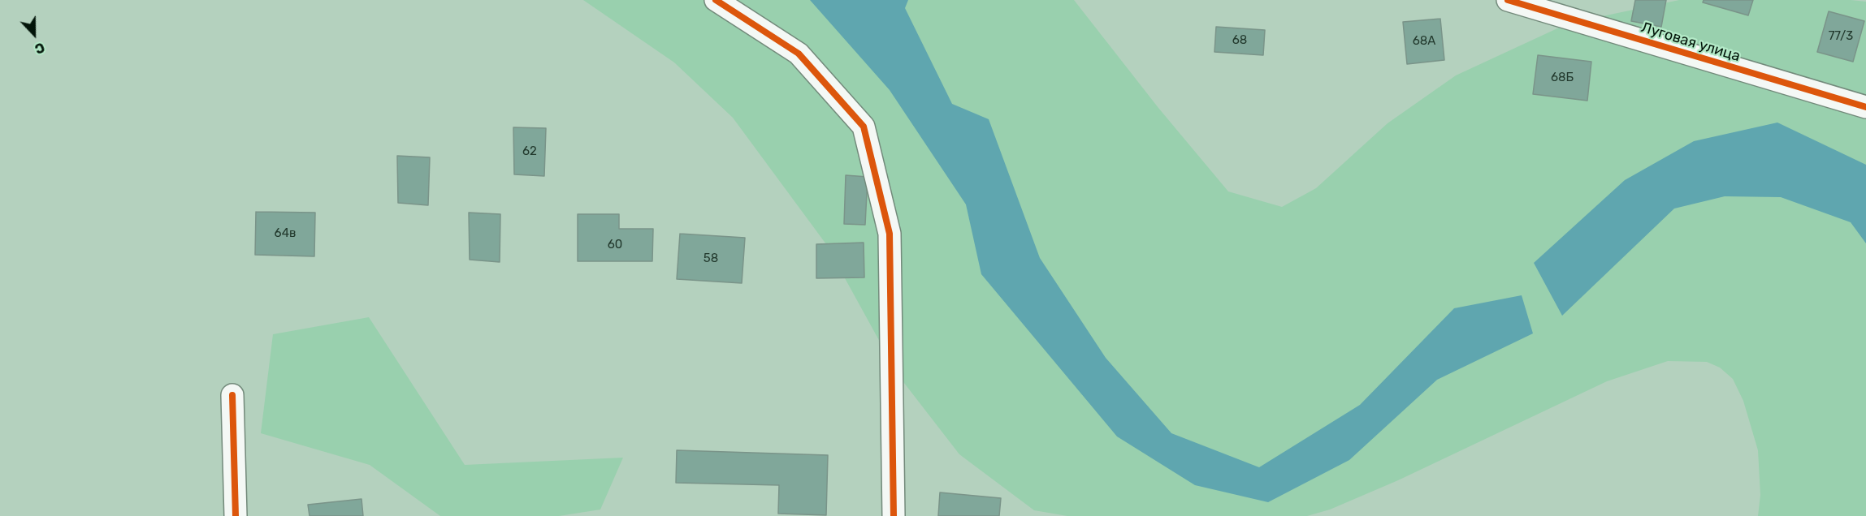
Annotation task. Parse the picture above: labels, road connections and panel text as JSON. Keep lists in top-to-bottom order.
{
  "streets": {
    "street": ["Луговая улица"]
  },
  "house_numbers": [
    "77/3",
    "68",
    "68А",
    "68Б",
    "62",
    "64в",
    "60",
    "58"
  ],
  "north": "bottom"
}
